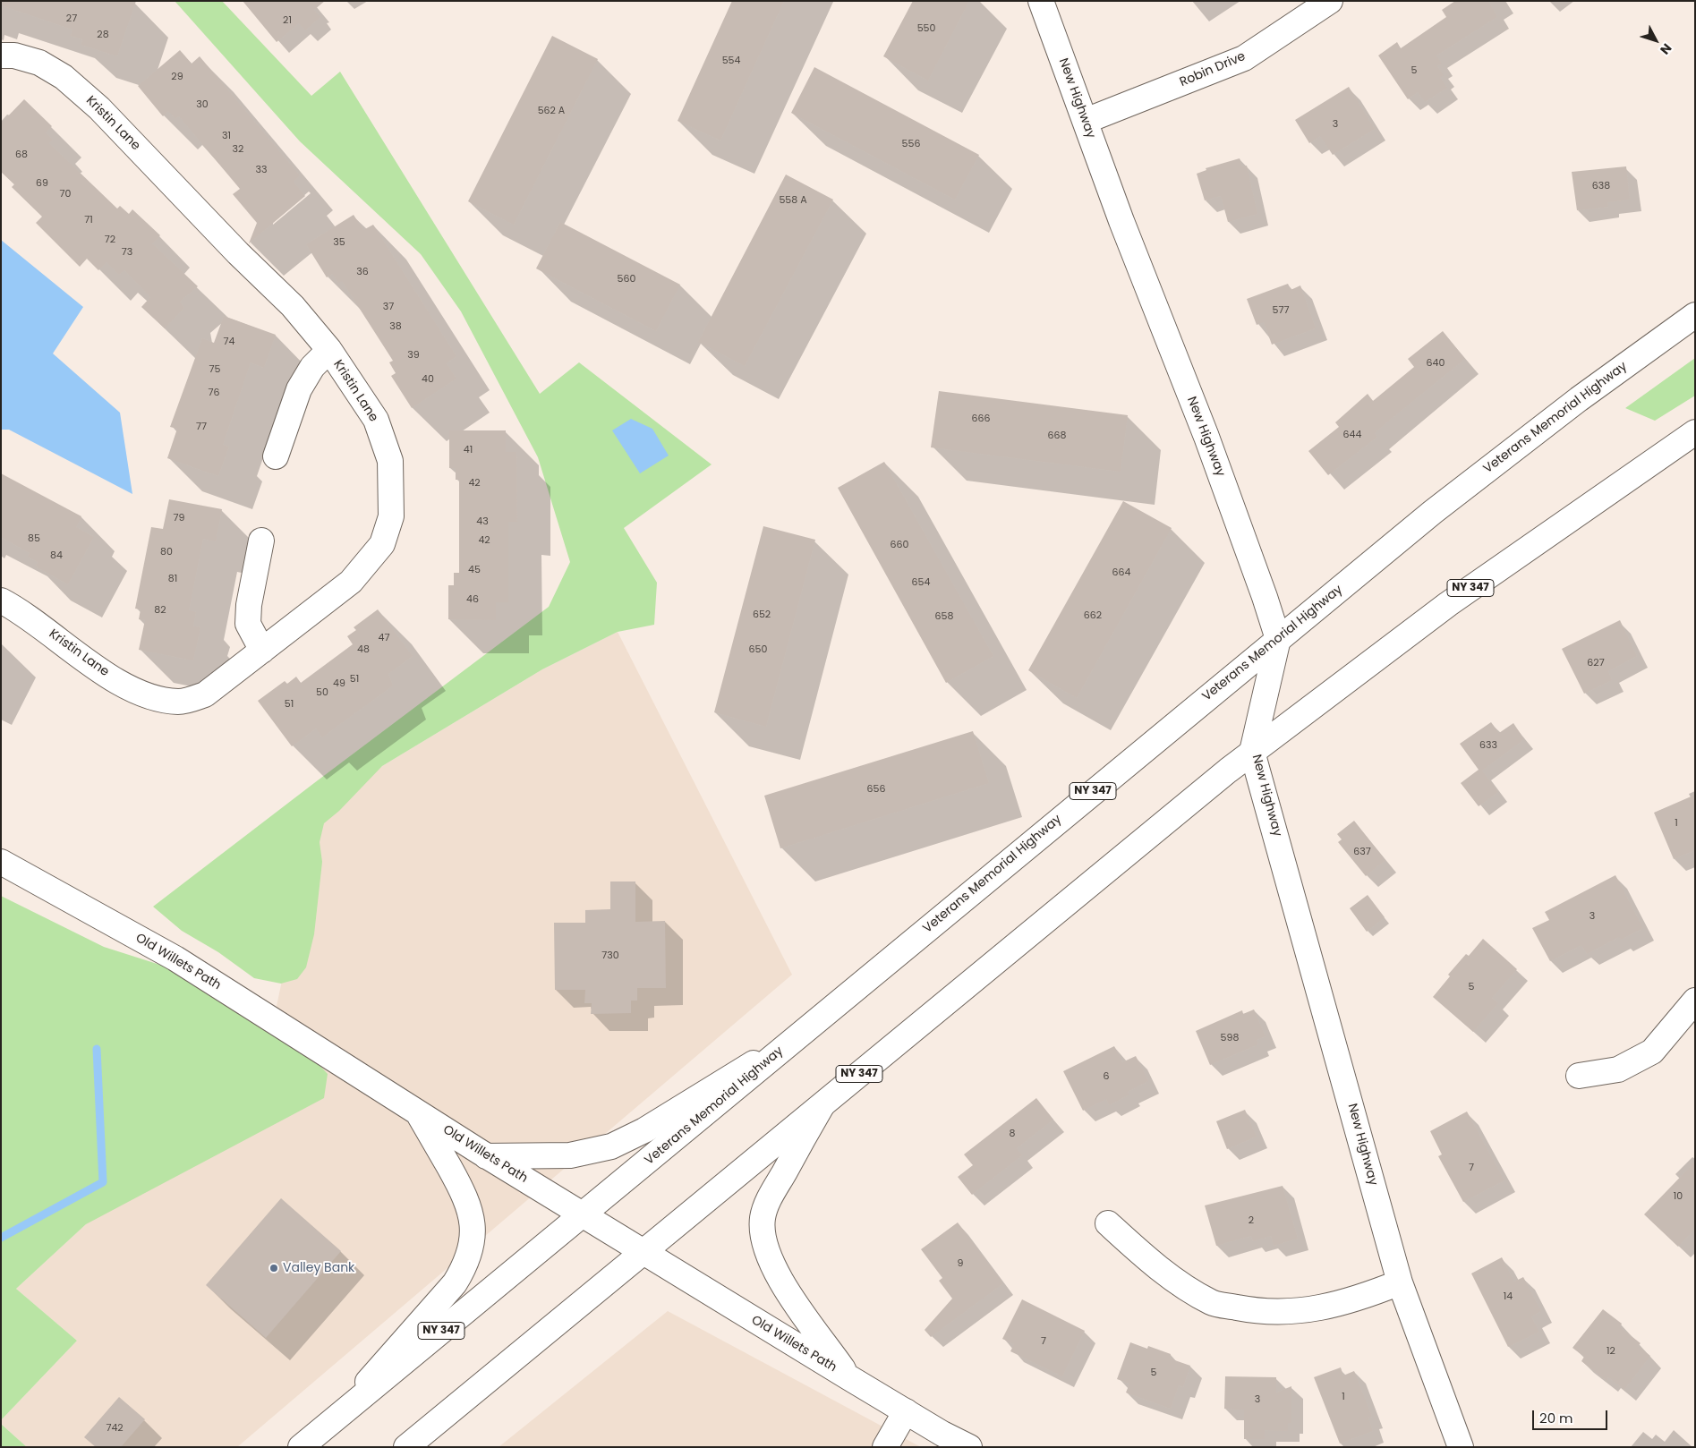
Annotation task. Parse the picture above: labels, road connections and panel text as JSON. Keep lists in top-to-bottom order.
{
  "streets": {
    "main road": [
      "Robin Drive",
      "New Highway",
      "Kristin Lane",
      "Veterans Memorial Highway",
      "NY 347",
      "Old Willets Path"
    ]
  },
  "crossings": [
    ["Robin Drive", "New Highway"],
    ["New Highway", "Veterans Memorial Highway"],
    ["New Highway", "NY 347"],
    ["Veterans Memorial Highway", "Old Willets Path"],
    ["NY 347", "Old Willets Path"]
  ],
  "places": ["Valley Bank"],
  "house_numbers": [
    "27",
    "21",
    "550",
    "28",
    "554",
    "5",
    "29",
    "30",
    "562 A",
    "3",
    "31",
    "556",
    "32",
    "68",
    "33",
    "69",
    "638",
    "70",
    "558 A",
    "71",
    "72",
    "35",
    "73",
    "36",
    "560",
    "37",
    "577",
    "38",
    "74",
    "39",
    "640",
    "75",
    "40",
    "76",
    "666",
    "77",
    "644",
    "668",
    "41",
    "42",
    "79",
    "43",
    "85",
    "42",
    "660",
    "80",
    "84",
    "45",
    "664",
    "81",
    "654",
    "46",
    "82",
    "652",
    "662",
    "658",
    "47",
    "48",
    "650",
    "627",
    "51",
    "49",
    "50",
    "51",
    "633",
    "656",
    "1",
    "637",
    "3",
    "730",
    "5",
    "598",
    "6",
    "8",
    "7",
    "10",
    "2",
    "9",
    "14",
    "7",
    "12",
    "5",
    "1",
    "3",
    "742"
  ],
  "scale_bar": "20 m",
  "north": "bottom right"
}
